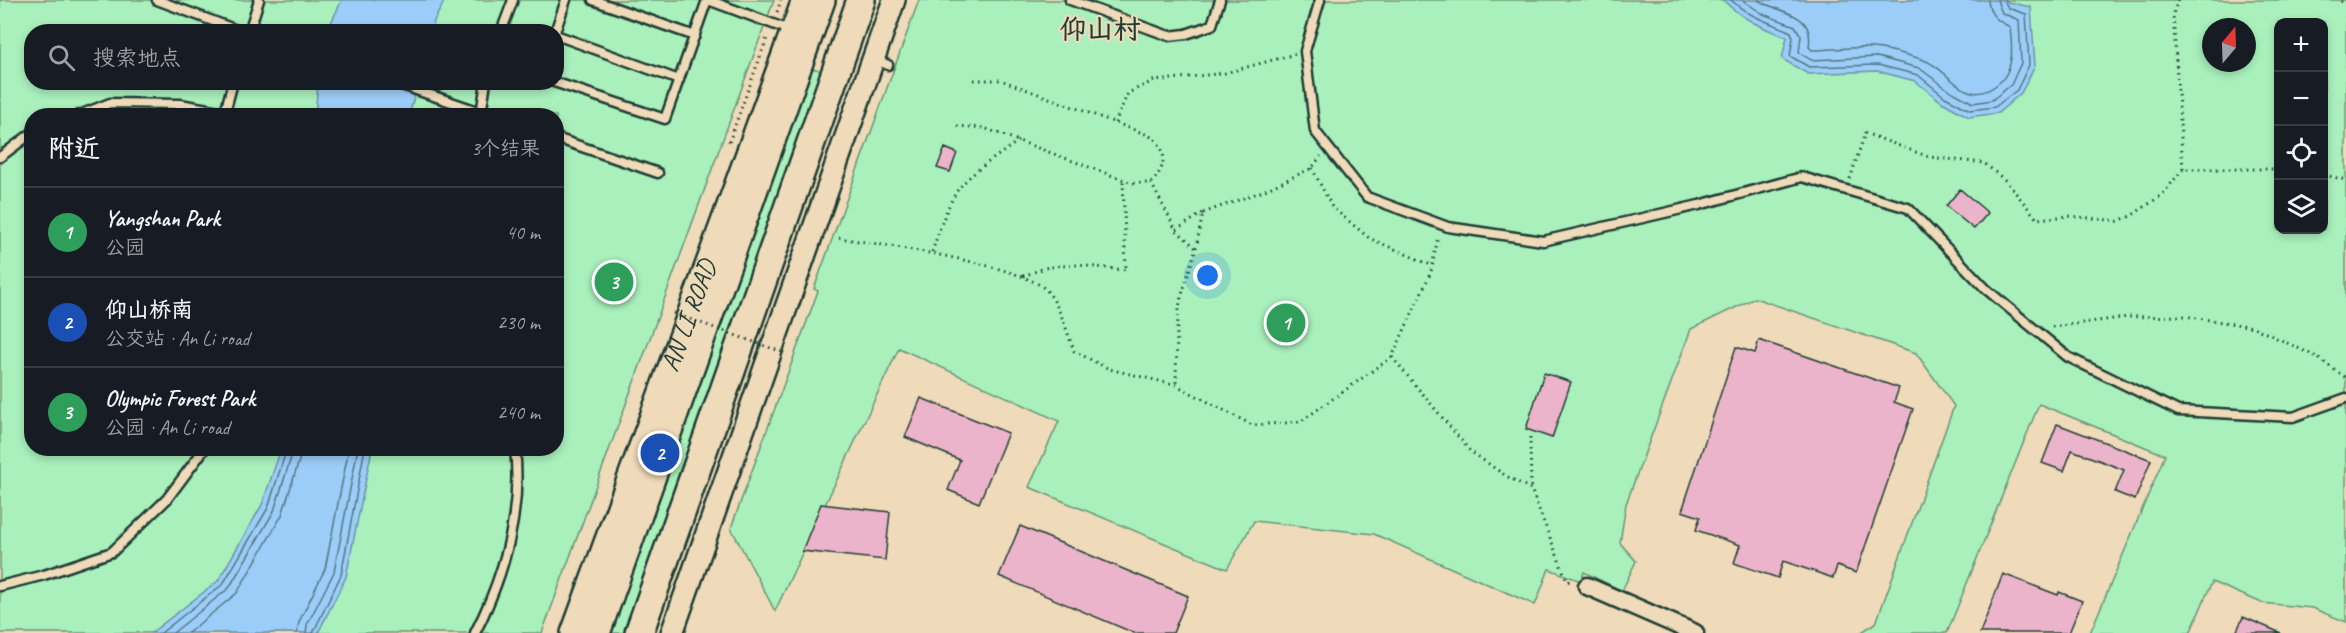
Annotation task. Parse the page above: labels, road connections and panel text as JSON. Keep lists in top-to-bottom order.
{
  "streets": {
    "main road": ["AN LI ROAD"]
  },
  "districts": ["仰山村"],
  "north": "top",
  "page": {
    "map_buttons": ["+", "−"],
    "search": "搜索地点",
    "heading": ["附近", "3个结果"],
    "list": [
      {
        "mark": "1",
        "name": "Yangshan Park",
        "note": "公园",
        "value": "40 m"
      },
      {
        "mark": "2",
        "name": "仰山桥南",
        "note": "公交站 · An Li road",
        "value": "230 m"
      },
      {
        "mark": "3",
        "name": "Olympic Forest Park",
        "note": "公园 · An Li road",
        "value": "240 m"
      }
    ],
    "pins": ["3", "1", "2"]
  }
}
